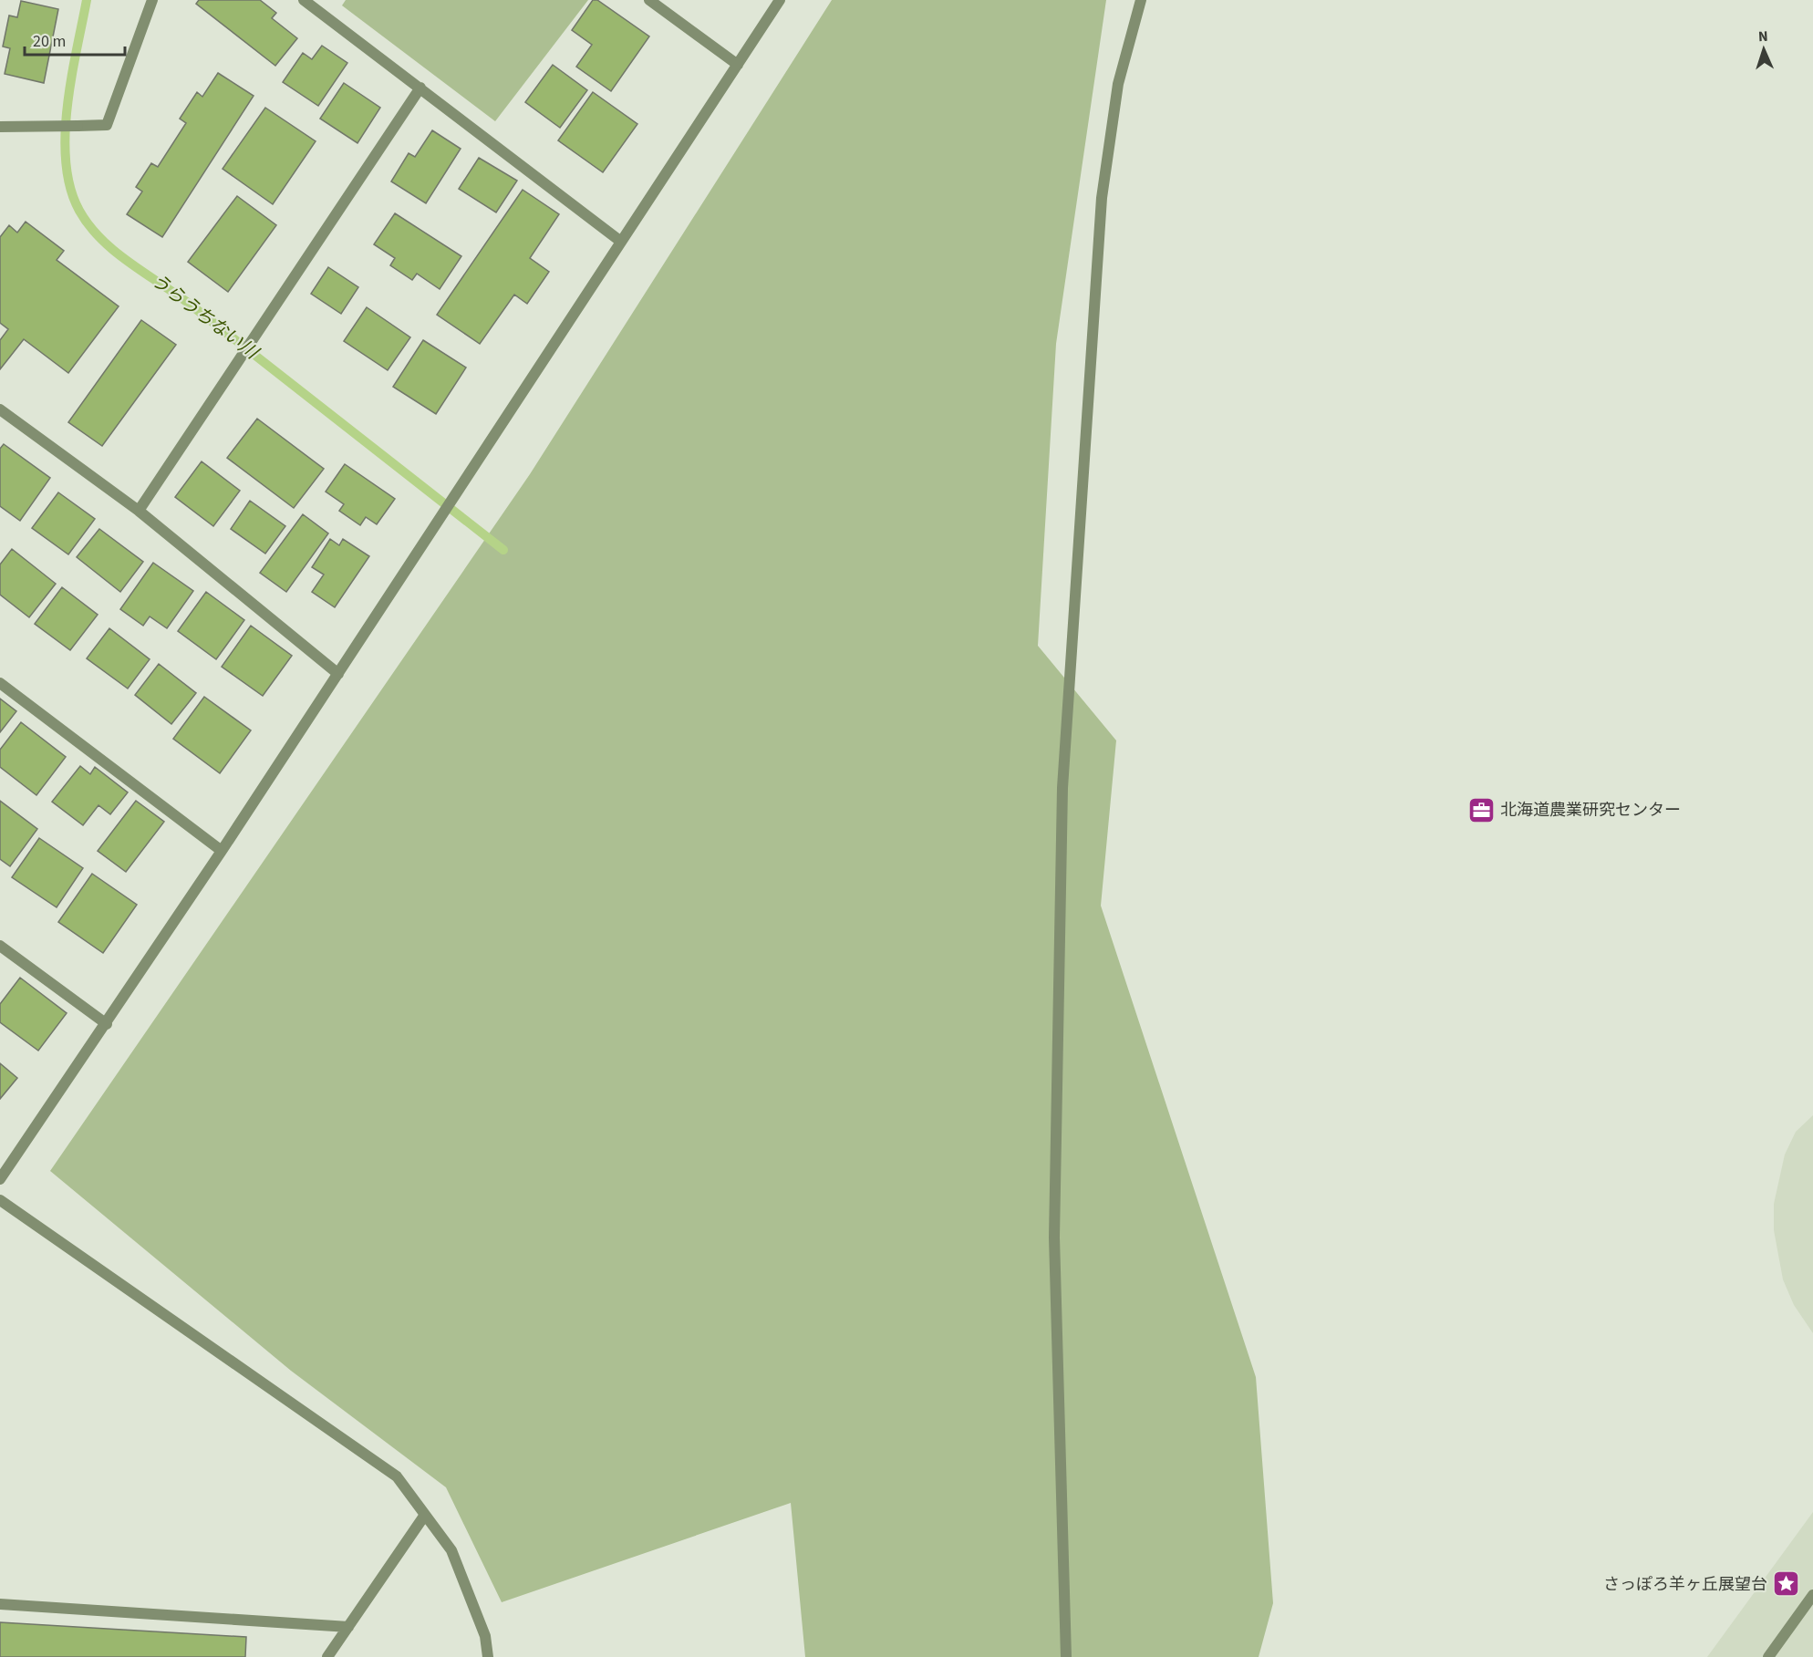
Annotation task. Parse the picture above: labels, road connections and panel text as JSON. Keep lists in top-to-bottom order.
{
  "water": ["うらうちない川"],
  "places": {
    "office": ["北海道農業研究センター"],
    "place": ["さっぽろ羊ヶ丘展望台"]
  },
  "scale_bar": "20 m",
  "north": "top"
}
